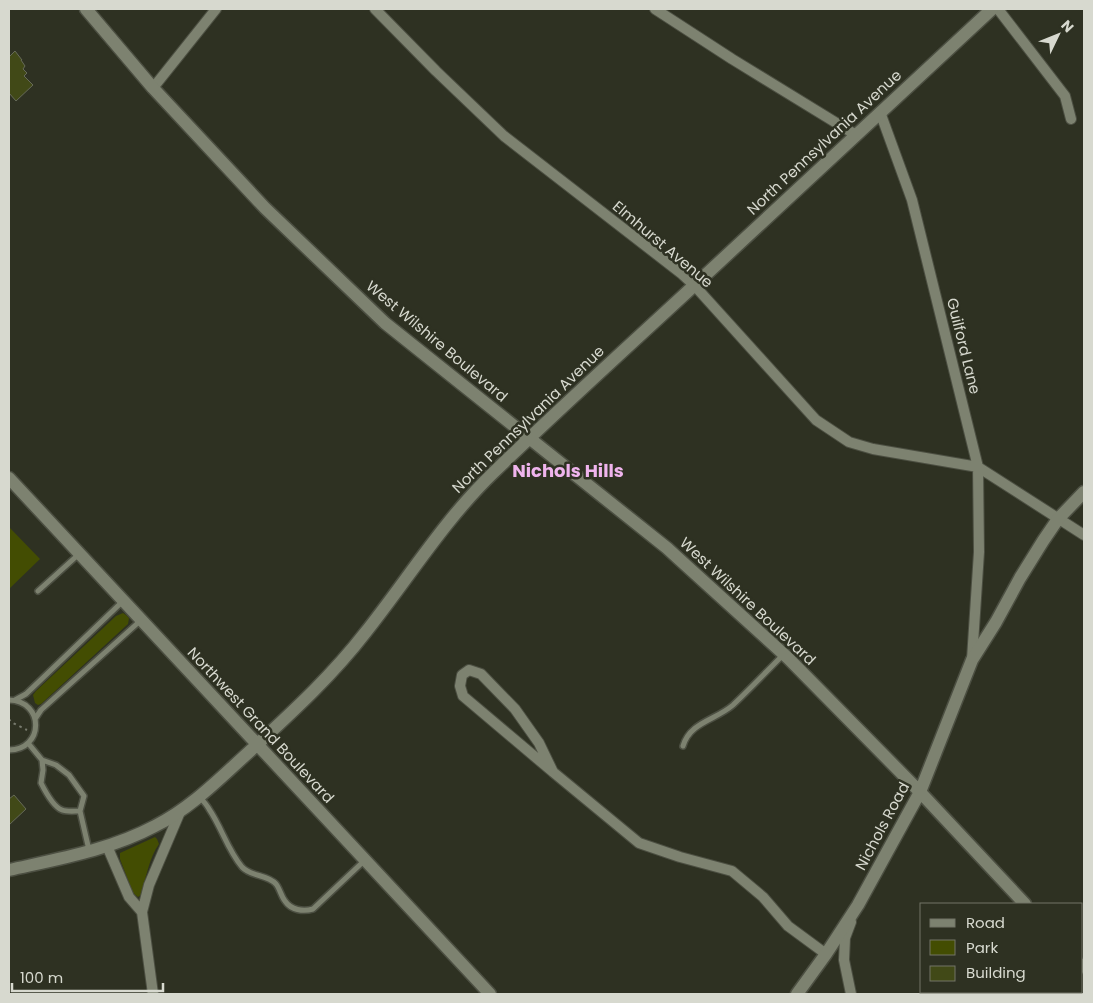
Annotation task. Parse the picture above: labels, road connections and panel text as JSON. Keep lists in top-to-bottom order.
{
  "streets": {
    "street": [
      "North Pennsylvania Avenue",
      "Elmhurst Avenue",
      "West Wilshire Boulevard",
      "Guilford Lane",
      "Northwest Grand Boulevard",
      "Nichols Road"
    ]
  },
  "crossings": [
    ["North Pennsylvania Avenue", "Elmhurst Avenue"],
    ["North Pennsylvania Avenue", "West Wilshire Boulevard"],
    ["North Pennsylvania Avenue", "Guilford Lane"],
    ["North Pennsylvania Avenue", "Northwest Grand Boulevard"],
    ["Elmhurst Avenue", "Guilford Lane"],
    ["Elmhurst Avenue", "Nichols Road"],
    ["West Wilshire Boulevard", "Nichols Road"],
    ["Guilford Lane", "Nichols Road"]
  ],
  "districts": ["Nichols Hills"],
  "legend": ["Road", "Park", "Building"],
  "scale_bar": "100 m",
  "north": "top right"
}
